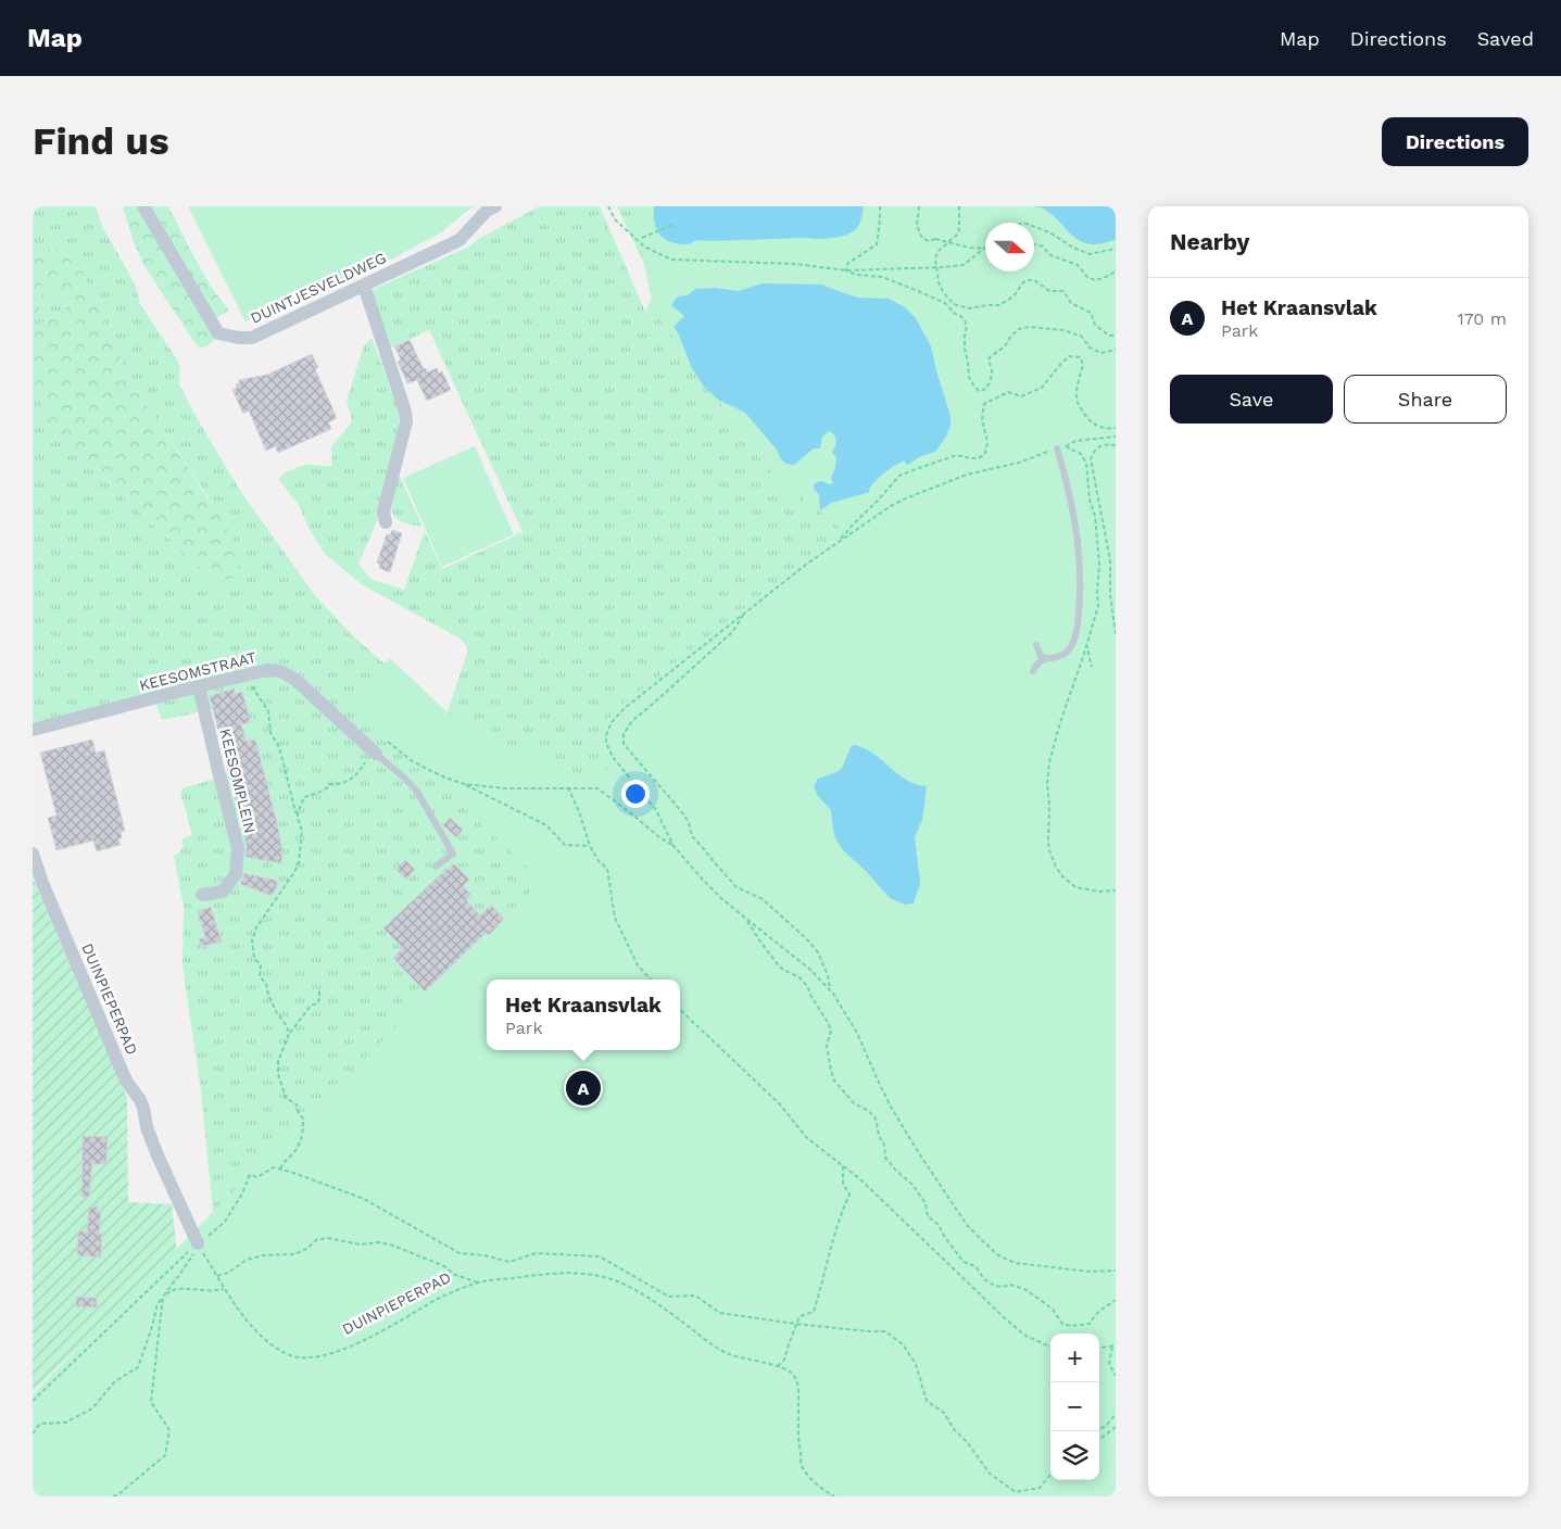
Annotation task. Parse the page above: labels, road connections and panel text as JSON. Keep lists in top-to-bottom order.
{
  "streets": {
    "street": [
      "DUINTJESVELDWEG",
      "KEESOMSTRAAT",
      "KEESOMPLEIN",
      "DUINPIEPERPAD"
    ]
  },
  "crossings": [
    ["KEESOMSTRAAT", "KEESOMPLEIN"]
  ],
  "north": "right",
  "page": {
    "header": "Map",
    "nav": ["Map", "Directions", "Saved"],
    "buttons": [
      "Directions",
      ["Save", "Share"]
    ],
    "title": "Find us",
    "heading": "Nearby",
    "list": [
      {
        "mark": "A",
        "name": "Het Kraansvlak",
        "note": "Park",
        "value": "170 m"
      }
    ],
    "popup": ["Het Kraansvlak", "Park"],
    "pins": "A",
    "map_buttons": ["+", "−"]
  }
}
